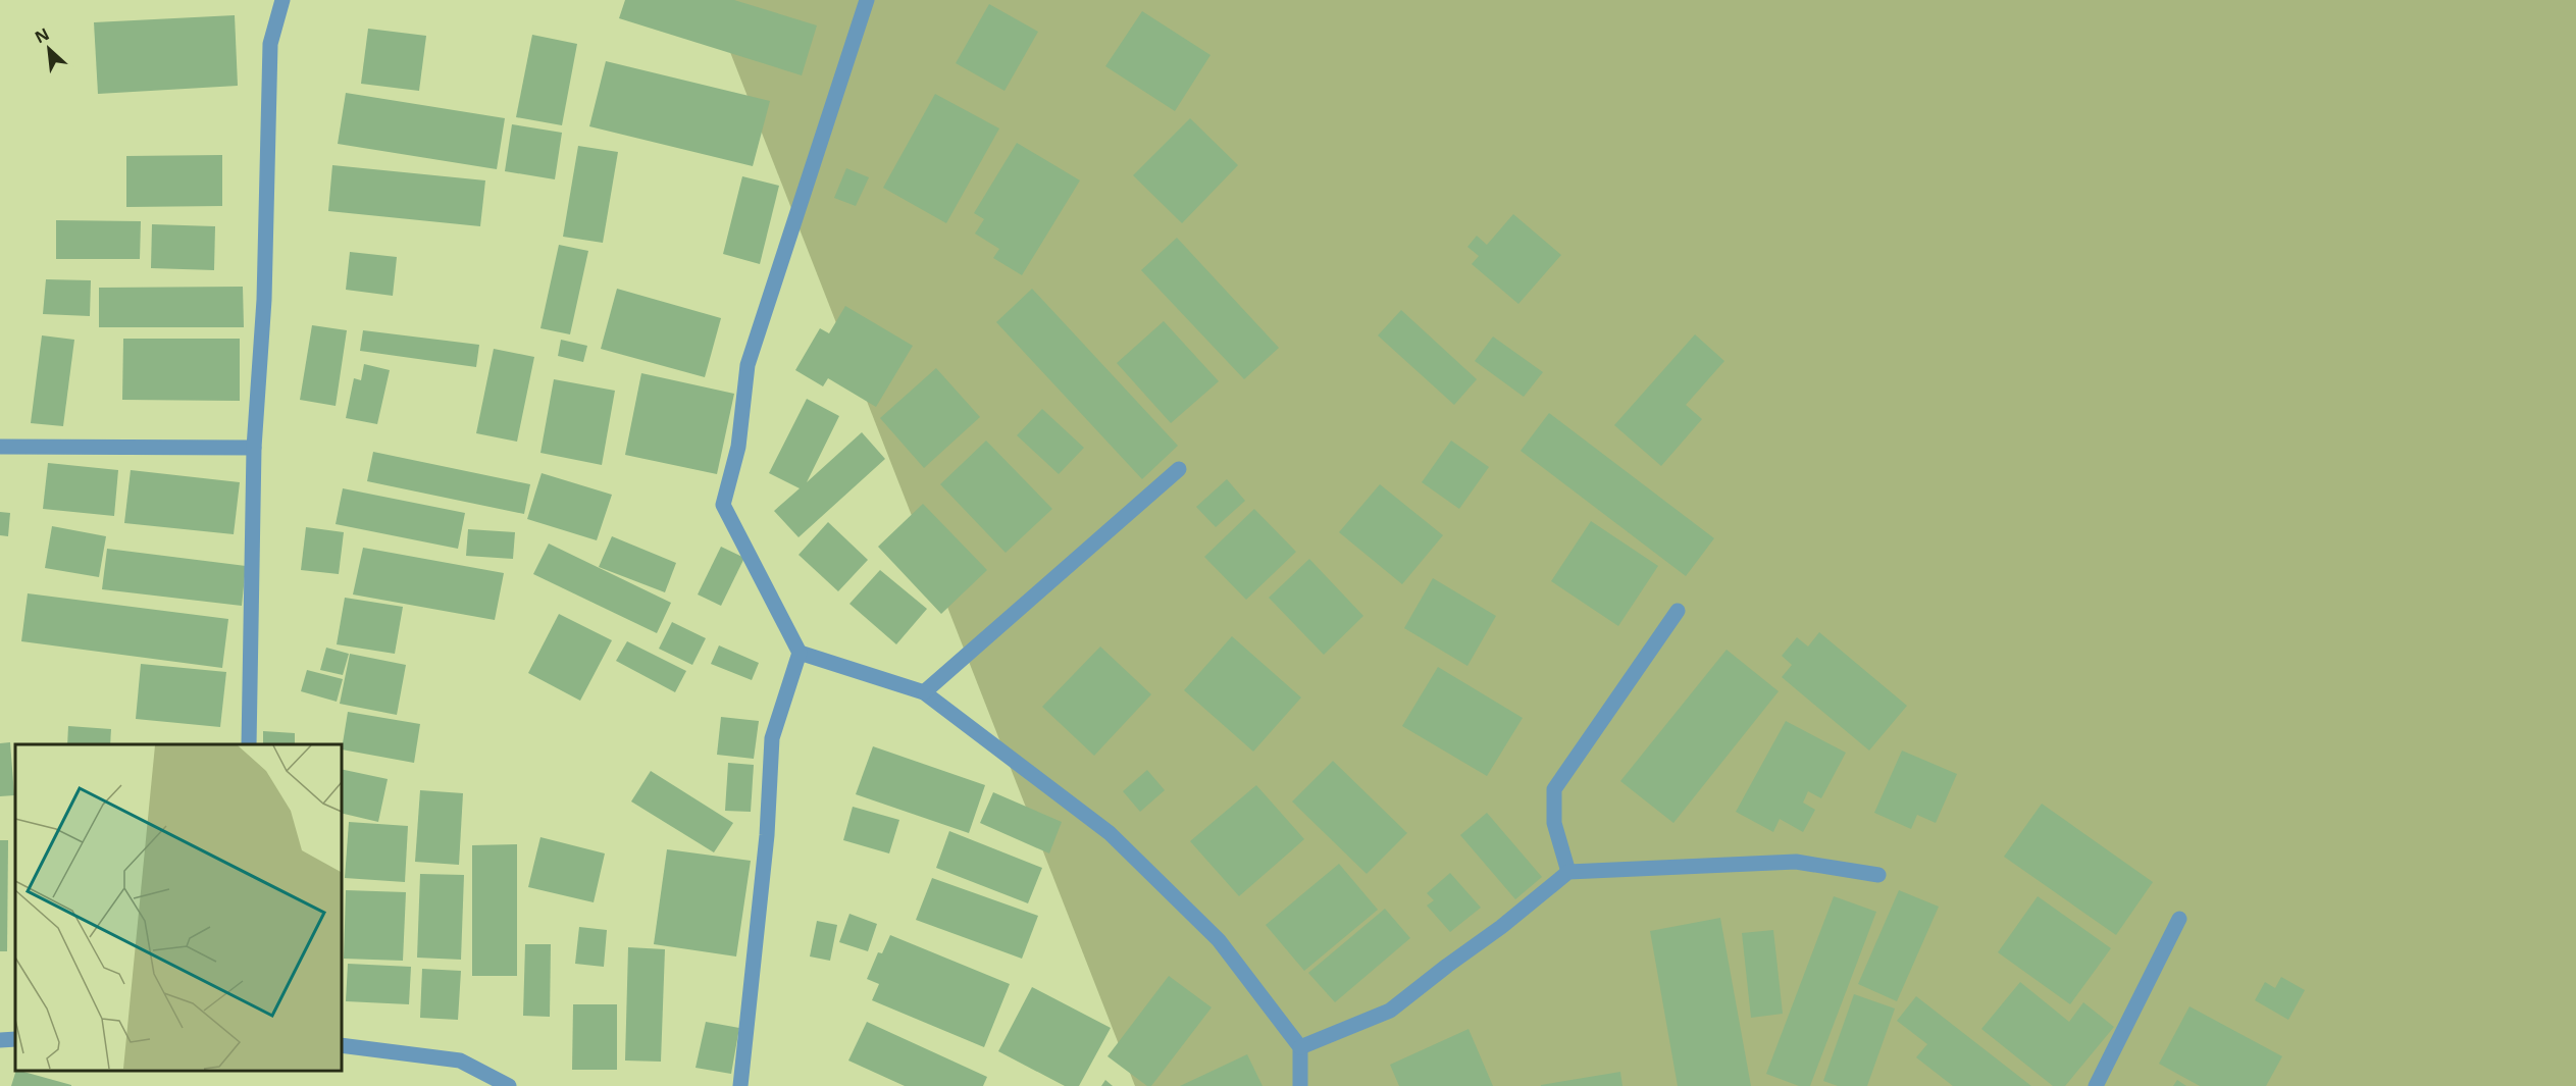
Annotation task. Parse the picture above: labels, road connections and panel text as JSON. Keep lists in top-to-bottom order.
{
  "north": "top left"
}
